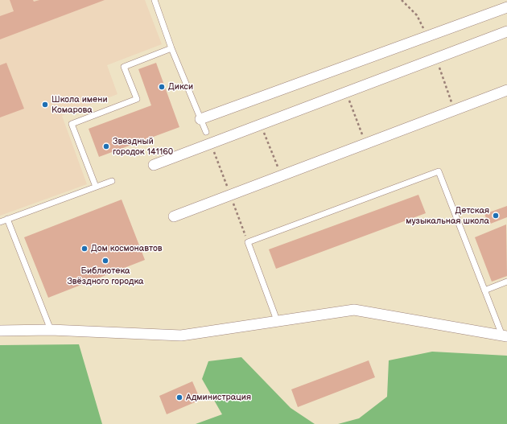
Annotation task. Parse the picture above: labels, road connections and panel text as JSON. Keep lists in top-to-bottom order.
{
  "places": [
    "Дикси",
    "Школа имени Комарова",
    "Звездный городок 141160",
    "Детская музыкальная школа",
    "Дом космонавтов",
    "Библиотека Звёздного городка",
    "Администрация"
  ]
}
